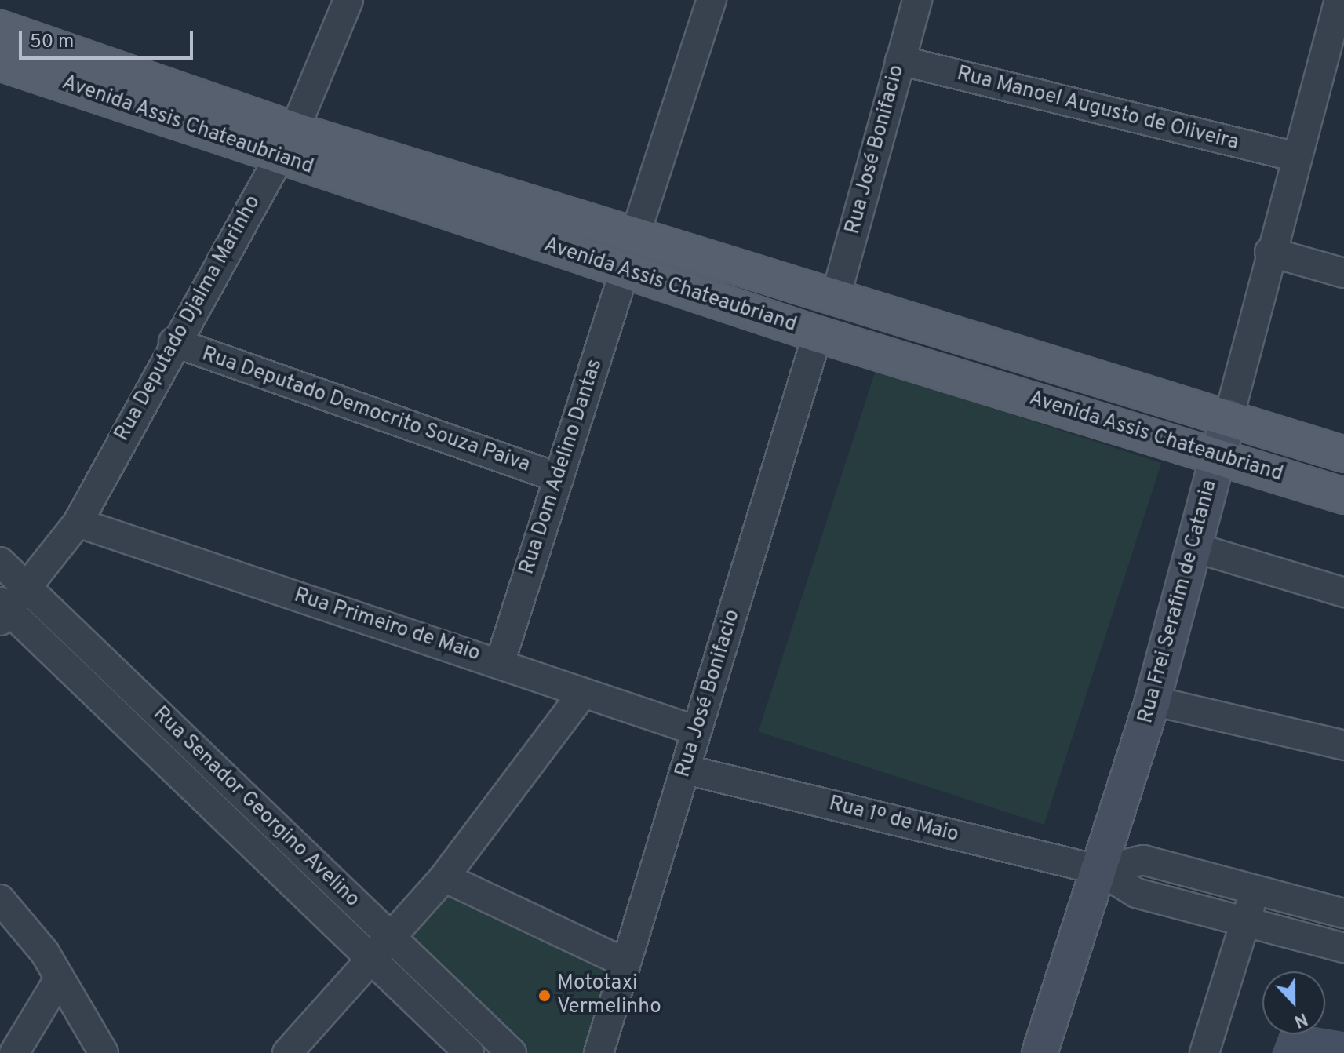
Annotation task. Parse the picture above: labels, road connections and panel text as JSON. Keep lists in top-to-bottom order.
{
  "streets": {
    "main road": ["Avenida Assis Chateaubriand"],
    "street": [
      "Rua Manoel Augusto de Oliveira",
      "Rua José Bonifacio",
      "Rua Deputado Djalma Marinho",
      "Rua Deputado Democrito Souza Paiva",
      "Rua Dom Adelino Dantas",
      "Rua Frei Serafim de Catania",
      "Rua Primeiro de Maio",
      "Rua Senador Georgino Avelino",
      "Rua 1º de Maio"
    ]
  },
  "crossings": [
    ["Rua Manoel Augusto de Oliveira", "Rua José Bonifacio"],
    ["Rua Manoel Augusto de Oliveira", "Rua Frei Serafim de Catania"],
    ["Avenida Assis Chateaubriand", "Rua José Bonifacio"],
    ["Avenida Assis Chateaubriand", "Rua Deputado Djalma Marinho"],
    ["Avenida Assis Chateaubriand", "Rua Dom Adelino Dantas"],
    ["Avenida Assis Chateaubriand", "Rua Frei Serafim de Catania"],
    ["Rua José Bonifacio", "Rua Primeiro de Maio"],
    ["Rua José Bonifacio", "Rua 1º de Maio"],
    ["Rua Deputado Djalma Marinho", "Rua Deputado Democrito Souza Paiva"],
    ["Rua Deputado Djalma Marinho", "Rua Primeiro de Maio"],
    ["Rua Deputado Djalma Marinho", "Rua Senador Georgino Avelino"],
    ["Rua Deputado Democrito Souza Paiva", "Rua Dom Adelino Dantas"],
    ["Rua Dom Adelino Dantas", "Rua Primeiro de Maio"],
    ["Rua Frei Serafim de Catania", "Rua 1º de Maio"]
  ],
  "places": ["Mototaxi Vermelinho"],
  "scale_bar": "50 m",
  "north": "bottom"
}
